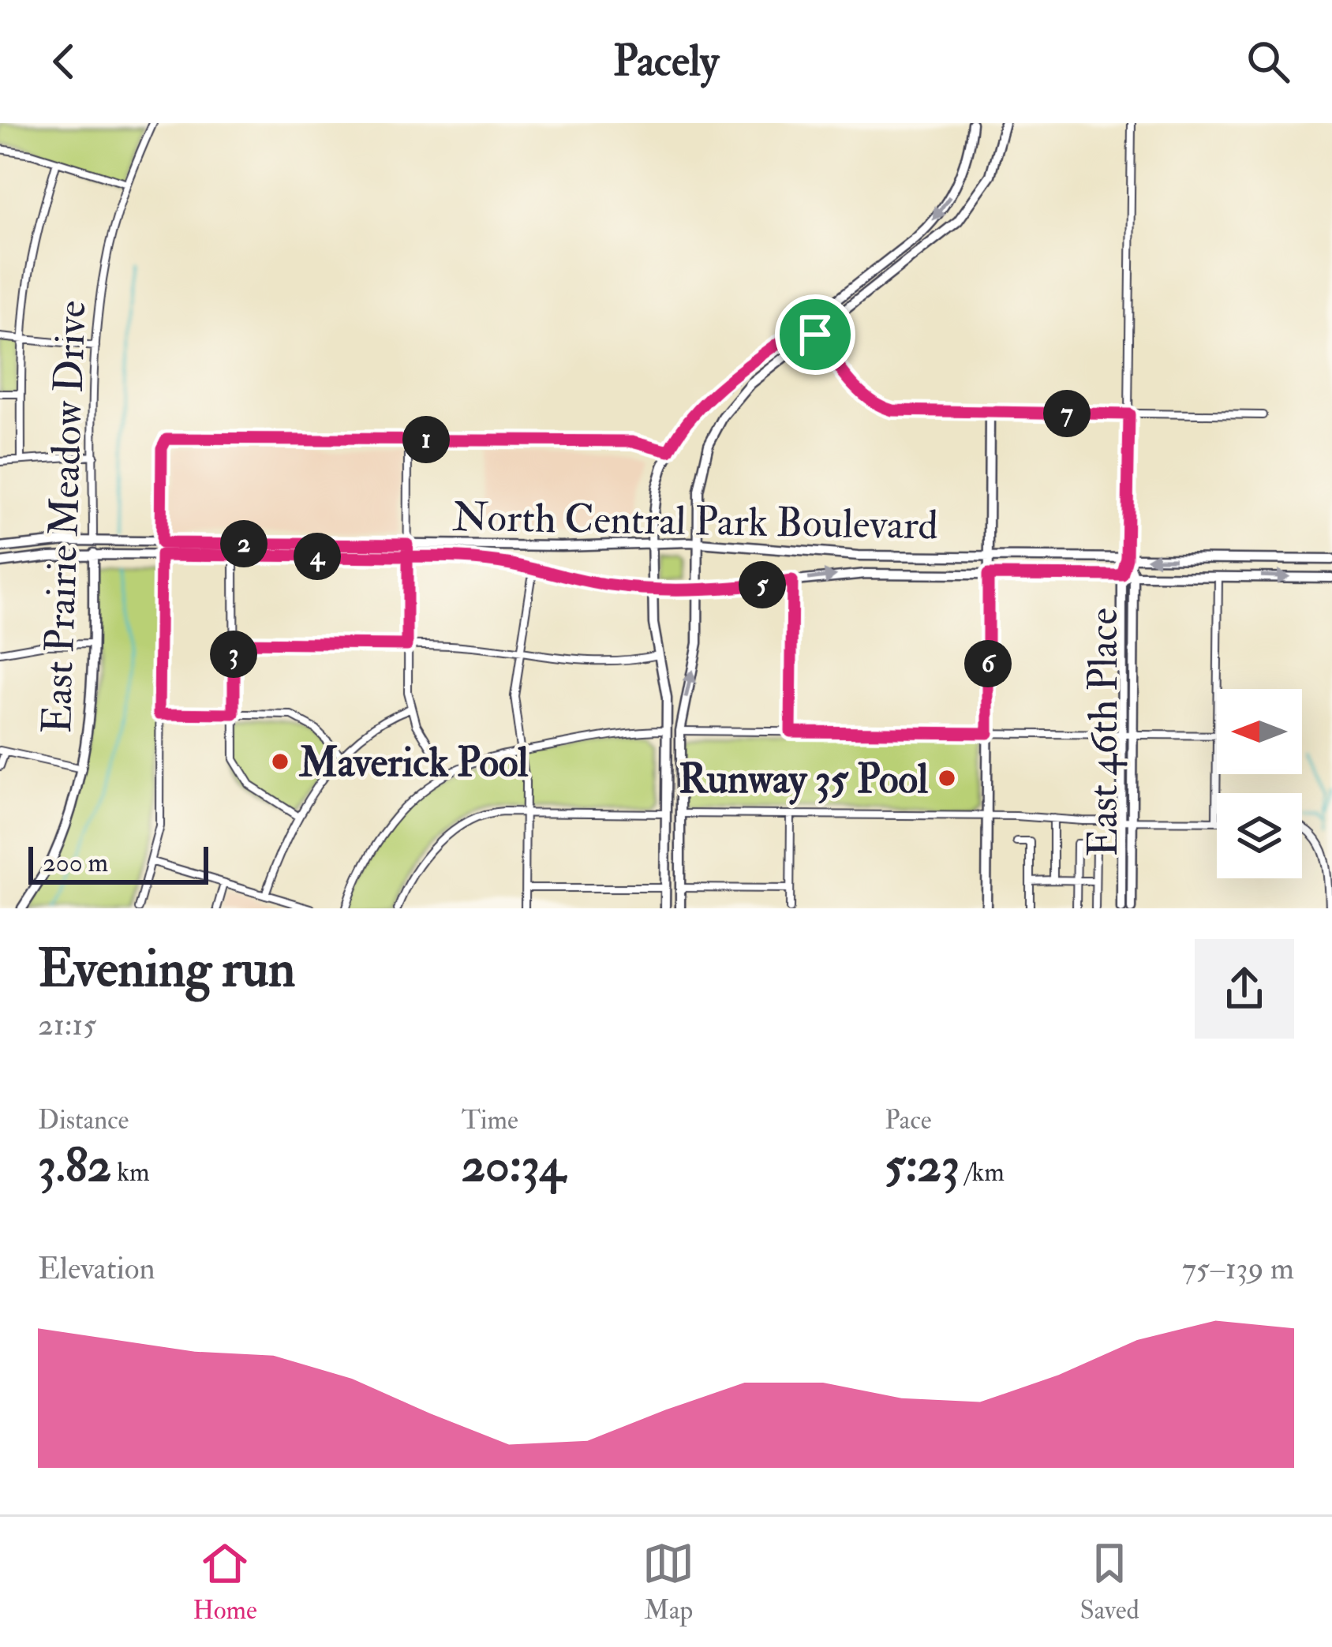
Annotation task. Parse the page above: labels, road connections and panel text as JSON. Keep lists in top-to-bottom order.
{
  "streets": {
    "main road": ["East Prairie Meadow Drive", "North Central Park Boulevard", "East 46th Place"]
  },
  "crossings": [
    ["East Prairie Meadow Drive", "North Central Park Boulevard"],
    ["North Central Park Boulevard", "East 46th Place"]
  ],
  "places": ["Maverick Pool", "Runway 35 Pool"],
  "scale_bar": "200 m",
  "north": "left",
  "page": {
    "header": "Pacely",
    "pins": [
      "7",
      "1",
      "2",
      "4",
      "5",
      "3",
      "6"
    ],
    "scale": "200 m",
    "heading": ["Evening run", "21:15"],
    "stats": [
      ["Distance", "3.82 km"],
      ["Time", "20:34"],
      ["Pace", "5:23 /km"]
    ],
    "chart": ["Elevation", "75–139 m"],
    "tabs": ["Home", "Map", "Saved"]
  }
}
